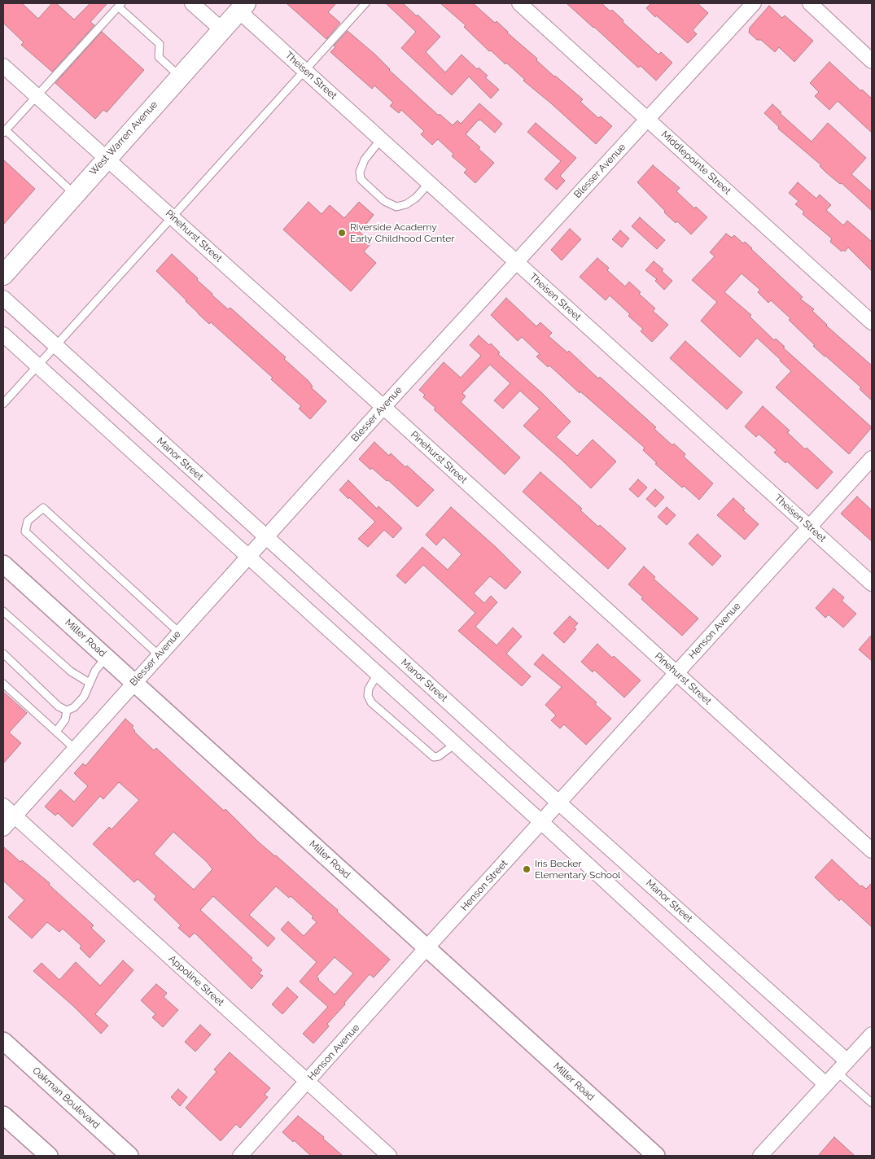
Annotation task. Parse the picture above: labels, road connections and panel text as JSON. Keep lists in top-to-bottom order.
{
  "streets": {
    "main road": ["West Warren Avenue"],
    "street": [
      "Theisen Street",
      "Middlepointe Street",
      "Blesser Avenue",
      "Pinehurst Street",
      "Manor Street",
      "Henson Avenue",
      "Miller Road",
      "Henson Street",
      "Appoline Street",
      "Oakman Boulevard"
    ]
  },
  "crossings": [
    ["Theisen Street", "West Warren Avenue"],
    ["Theisen Street", "Blesser Avenue"],
    ["Theisen Street", "Henson Avenue"],
    ["West Warren Avenue", "Pinehurst Street"],
    ["Middlepointe Street", "Blesser Avenue"],
    ["Blesser Avenue", "Pinehurst Street"],
    ["Blesser Avenue", "Manor Street"],
    ["Blesser Avenue", "Miller Road"],
    ["Blesser Avenue", "Appoline Street"],
    ["Pinehurst Street", "Henson Avenue"],
    ["Manor Street", "Henson Avenue"],
    ["Henson Avenue", "Miller Road"],
    ["Henson Avenue", "Henson Street"],
    ["Henson Avenue", "Appoline Street"],
    ["Miller Road", "Henson Street"]
  ],
  "places": ["Riverside Academy Early Childhood Center", "Iris Becker Elementary School"]
}
